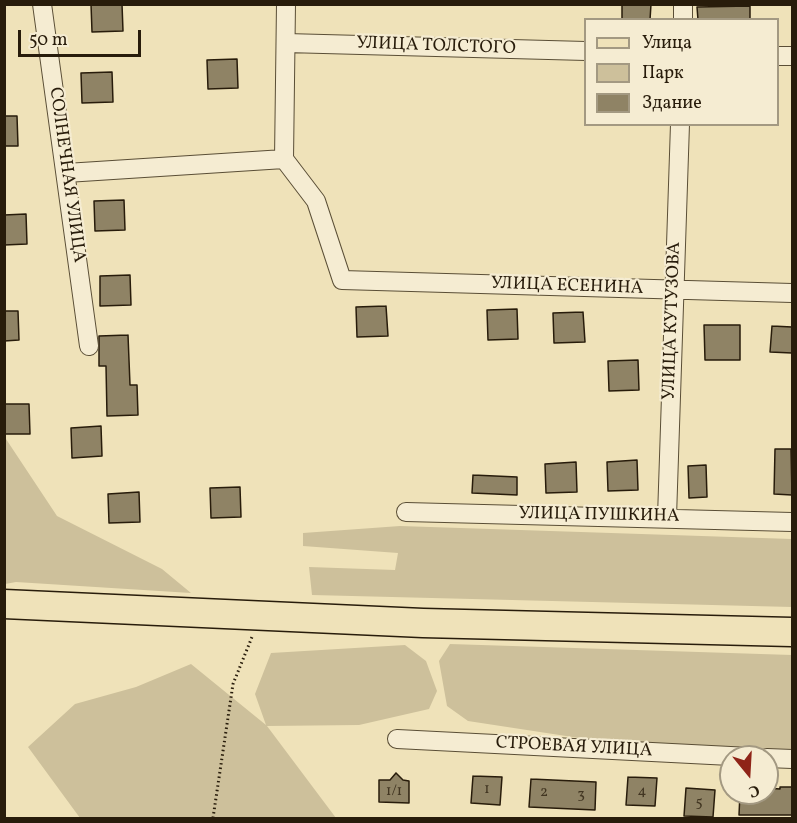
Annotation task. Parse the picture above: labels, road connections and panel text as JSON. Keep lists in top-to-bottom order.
{
  "streets": {
    "street": [
      "УЛИЦА ТОЛСТОГО",
      "СОЛНЕЧНАЯ УЛИЦА",
      "УЛИЦА ЕСЕНИНА",
      "УЛИЦА КУТУЗОВА",
      "УЛИЦА ПУШКИНА",
      "СТРОЕВАЯ УЛИЦА"
    ]
  },
  "crossings": [
    ["УЛИЦА ЕСЕНИНА", "УЛИЦА КУТУЗОВА"],
    ["УЛИЦА КУТУЗОВА", "УЛИЦА ПУШКИНА"]
  ],
  "house_numbers": [
    "1",
    "1/1",
    "4",
    "2",
    "3",
    "5"
  ],
  "legend": ["Улица", "Парк", "Здание"],
  "scale_bar": "50 m",
  "north": "bottom"
}
